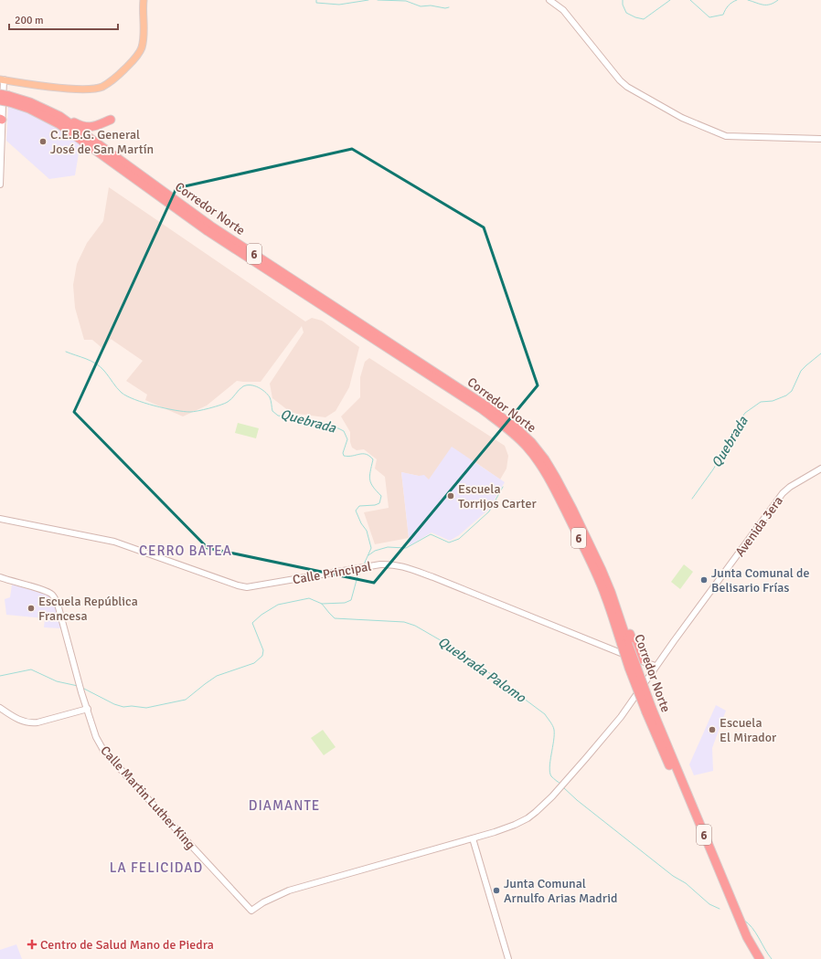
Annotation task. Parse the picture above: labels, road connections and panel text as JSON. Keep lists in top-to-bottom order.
{
  "streets": {
    "highway": ["Corredor Norte", "6"],
    "street": ["Avenida 3era", "Calle Principal", "Calle Martin Luther King"]
  },
  "crossings": [
    ["Avenida 3era", "Calle Principal"],
    ["Avenida 3era", "Calle Martin Luther King"]
  ],
  "districts": ["CERRO BATEA", "DIAMANTE", "LA FELICIDAD"],
  "water": ["Quebrada", "Quebrada Palomo"],
  "places": {
    "other": [
      "C.E.B.G. General José de San Martín",
      "Escuela Torrijos Carter",
      "Junta Comunal de Belisario Frías",
      "Escuela República Francesa",
      "Escuela El Mirador",
      "Junta Comunal Arnulfo Arias Madrid"
    ],
    "health": ["Centro de Salud Mano de Piedra"]
  },
  "scale_bar": "200 m"
}
